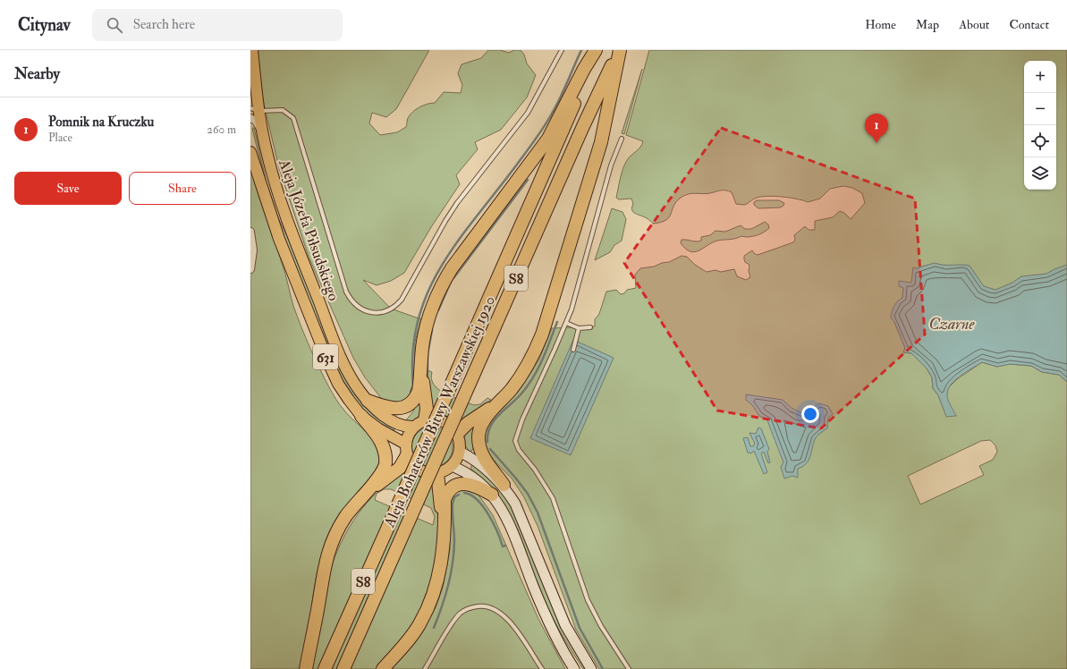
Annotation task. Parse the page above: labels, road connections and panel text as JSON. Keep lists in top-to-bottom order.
{
  "streets": {
    "highway": ["S8", "Aleja Bohaterów Bitwy Warszawskiej 1920"],
    "main road": ["Aleja Józefa Piłsudskiego", "631"]
  },
  "crossings": [
    ["Aleja Józefa Piłsudskiego", "631"]
  ],
  "water": ["Czarne"],
  "page": {
    "header": "Citynav",
    "search": "Search here",
    "nav": [
      "Home",
      "Map",
      "About",
      "Contact"
    ],
    "heading": "Nearby",
    "map_buttons": ["+", "−"],
    "list": [
      {
        "mark": "1",
        "name": "Pomnik na Kruczku",
        "note": "Place",
        "value": "260 m"
      }
    ],
    "pins": "1",
    "buttons": ["Save", "Share"]
  }
}
